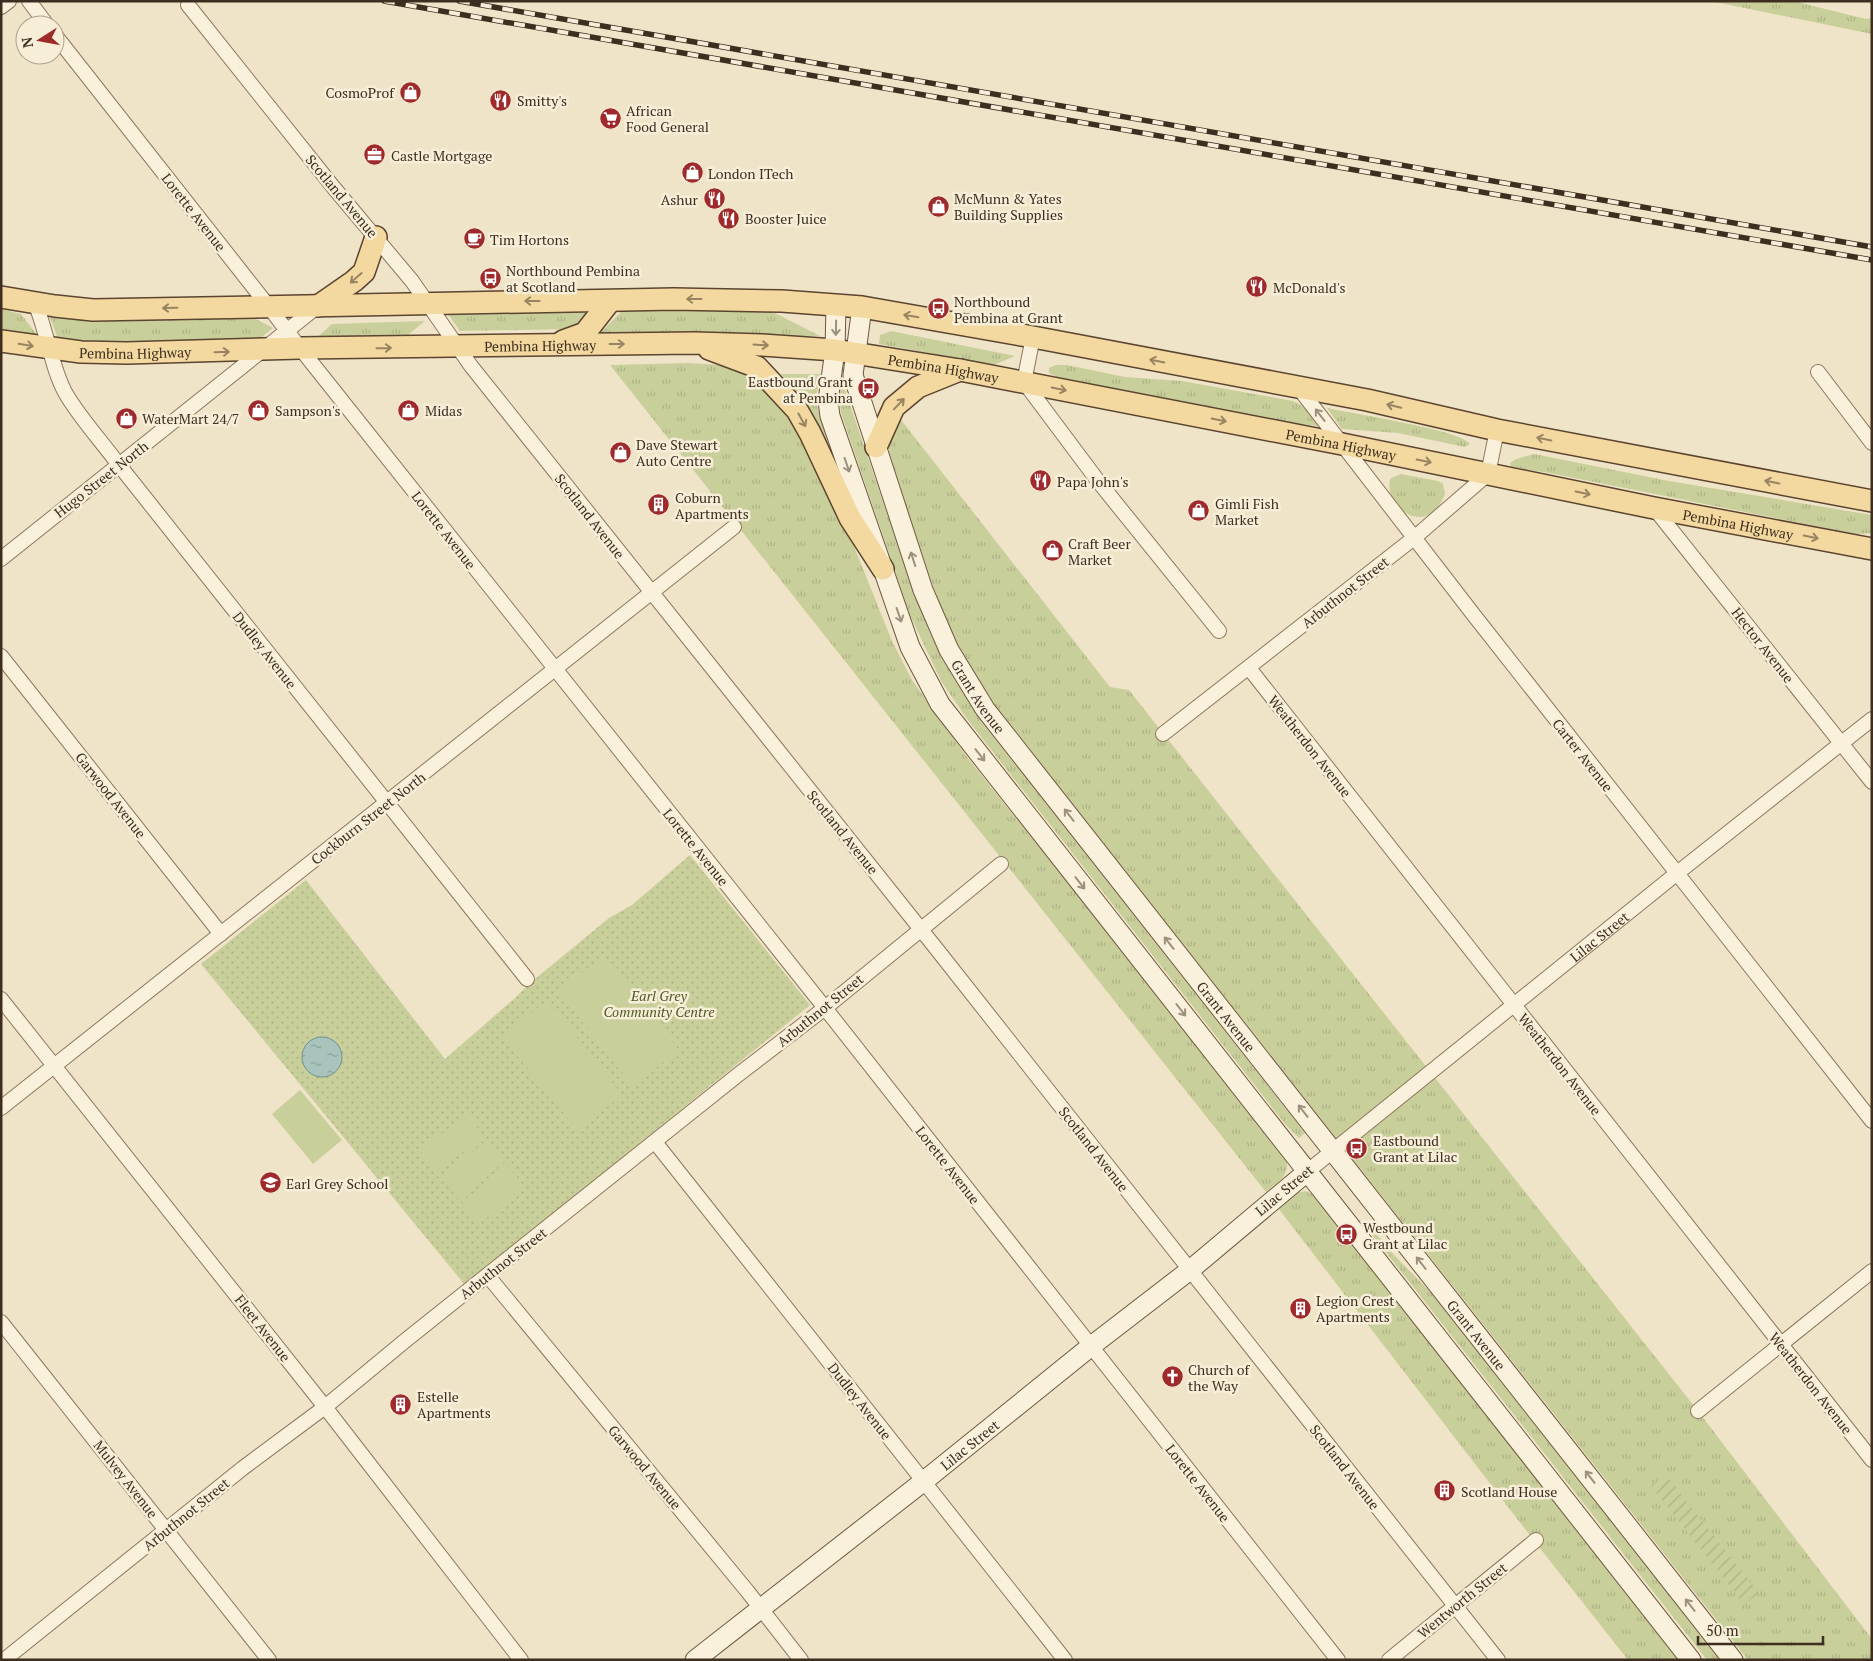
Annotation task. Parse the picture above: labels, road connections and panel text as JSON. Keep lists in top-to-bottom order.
{
  "streets": {
    "main road": ["Pembina Highway", "Grant Avenue", "Lilac Street"],
    "street": [
      "Scotland Avenue",
      "Lorette Avenue",
      "Hugo Street North",
      "Arbuthnot Street",
      "Hector Avenue",
      "Dudley Avenue",
      "Weatherdon Avenue",
      "Carter Avenue",
      "Garwood Avenue",
      "Cockburn Street North",
      "Fleet Avenue",
      "Mulvey Avenue",
      "Wentworth Street"
    ]
  },
  "crossings": [
    ["Scotland Avenue", "Pembina Highway"],
    ["Scotland Avenue", "Arbuthnot Street"],
    ["Scotland Avenue", "Cockburn Street North"],
    ["Scotland Avenue", "Lilac Street"],
    ["Scotland Avenue", "Wentworth Street"],
    ["Lorette Avenue", "Pembina Highway"],
    ["Lorette Avenue", "Hugo Street North"],
    ["Lorette Avenue", "Arbuthnot Street"],
    ["Lorette Avenue", "Cockburn Street North"],
    ["Lorette Avenue", "Lilac Street"],
    ["Pembina Highway", "Hugo Street North"],
    ["Pembina Highway", "Arbuthnot Street"],
    ["Pembina Highway", "Hector Avenue"],
    ["Pembina Highway", "Dudley Avenue"],
    ["Pembina Highway", "Grant Avenue"],
    ["Pembina Highway", "Carter Avenue"],
    ["Hugo Street North", "Dudley Avenue"],
    ["Arbuthnot Street", "Dudley Avenue"],
    ["Arbuthnot Street", "Weatherdon Avenue"],
    ["Arbuthnot Street", "Carter Avenue"],
    ["Arbuthnot Street", "Garwood Avenue"],
    ["Arbuthnot Street", "Fleet Avenue"],
    ["Arbuthnot Street", "Mulvey Avenue"],
    ["Hector Avenue", "Lilac Street"],
    ["Dudley Avenue", "Cockburn Street North"],
    ["Dudley Avenue", "Lilac Street"],
    ["Grant Avenue", "Lilac Street"],
    ["Weatherdon Avenue", "Lilac Street"],
    ["Carter Avenue", "Lilac Street"],
    ["Garwood Avenue", "Cockburn Street North"],
    ["Garwood Avenue", "Lilac Street"],
    ["Cockburn Street North", "Fleet Avenue"]
  ],
  "parks": ["Earl Grey Community Centre"],
  "places": {
    "shop": [
      "CosmoProf",
      "London ITech",
      "McMunn & Yates Building Supplies",
      "Sampson's",
      "Midas",
      "WaterMart 24/7",
      "Dave Stewart Auto Centre",
      "Gimli Fish Market",
      "Craft Beer Market"
    ],
    "restaurant": [
      "Smitty's",
      "Ashur",
      "Booster Juice",
      "McDonald's",
      "Papa John's"
    ],
    "supermarket": ["African Food General"],
    "office": ["Castle Mortgage"],
    "cafe": ["Tim Hortons"],
    "bus stop": [
      "Northbound Pembina at Scotland",
      "Northbound Pembina at Grant",
      "Eastbound Grant at Pembina",
      "Eastbound Grant at Lilac",
      "Westbound Grant at Lilac"
    ],
    "building": [
      "Coburn Apartments",
      "Legion Crest Apartments",
      "Estelle Apartments",
      "Scotland House"
    ],
    "school or university": ["Earl Grey School"],
    "church": ["Church of the Way"]
  },
  "scale_bar": "50 m",
  "north": "left"
}
